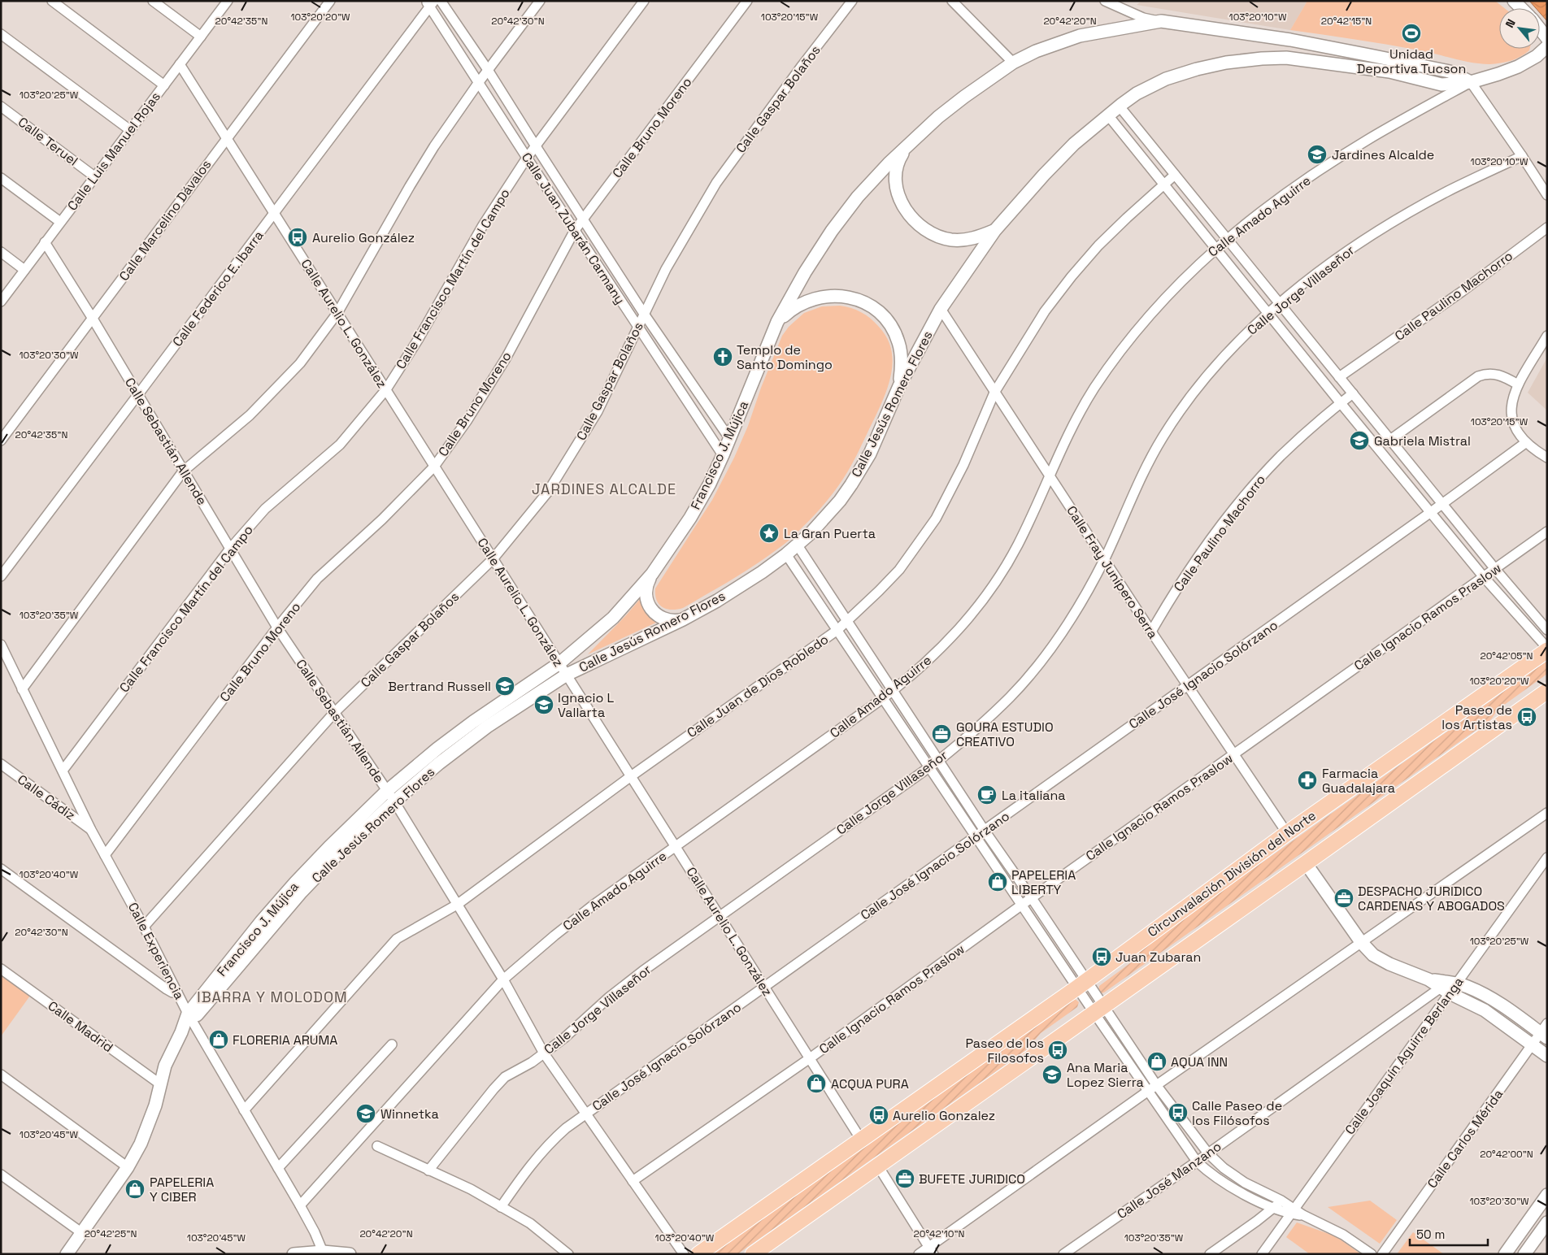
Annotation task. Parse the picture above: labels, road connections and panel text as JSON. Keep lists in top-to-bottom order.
{
  "streets": {
    "main road": ["Circunvalación División del Norte"],
    "street": [
      "Calle Gaspar Bolaños",
      "Calle Bruno Moreno",
      "Calle Teruel",
      "Calle Luis Manuel Rojas",
      "Calle Amado Aguirre",
      "Calle Marcelino Dávalos",
      "Calle Juan Zubarán Carmany",
      "Calle Francisco Martín del Campo",
      "Calle Federico E. Ibarra",
      "Calle Jorge Villaseñor",
      "Calle Paulino Machorro",
      "Calle Aurelio L. González",
      "Calle Jesús Romero Flores",
      "Calle Sebastián Allende",
      "Francisco J. Mújica",
      "Calle Fray Junípero Serra",
      "Calle Ignacio Ramos Praslow",
      "Calle José Ignacio Solórzano",
      "Calle Juan de Dios Robledo",
      "Calle Cádiz",
      "Calle Experiencia",
      "Calle Madrid",
      "Calle Joaquín Aguirre Berlanga",
      "Calle Carlos Mérida",
      "Calle José Manzano"
    ]
  },
  "crossings": [
    ["Calle Gaspar Bolaños", "Calle Juan Zubarán Carmany"],
    ["Calle Gaspar Bolaños", "Calle Aurelio L. González"],
    ["Calle Gaspar Bolaños", "Calle Sebastián Allende"],
    ["Calle Gaspar Bolaños", "Calle Experiencia"],
    ["Calle Bruno Moreno", "Calle Juan Zubarán Carmany"],
    ["Calle Bruno Moreno", "Calle Aurelio L. González"],
    ["Calle Bruno Moreno", "Calle Sebastián Allende"],
    ["Calle Bruno Moreno", "Calle Experiencia"],
    ["Calle Teruel", "Calle Luis Manuel Rojas"],
    ["Calle Luis Manuel Rojas", "Calle Aurelio L. González"],
    ["Calle Luis Manuel Rojas", "Calle Sebastián Allende"],
    ["Calle Amado Aguirre", "Calle Aurelio L. González"],
    ["Calle Amado Aguirre", "Calle Jesús Romero Flores"],
    ["Calle Amado Aguirre", "Calle Sebastián Allende"],
    ["Calle Amado Aguirre", "Francisco J. Mújica"],
    ["Calle Amado Aguirre", "Calle Fray Junípero Serra"],
    ["Calle Amado Aguirre", "Calle Experiencia"],
    ["Calle Marcelino Dávalos", "Calle Aurelio L. González"],
    ["Calle Marcelino Dávalos", "Calle Sebastián Allende"],
    ["Calle Juan Zubarán Carmany", "Calle Francisco Martín del Campo"],
    ["Calle Juan Zubarán Carmany", "Calle Federico E. Ibarra"],
    ["Calle Juan Zubarán Carmany", "Francisco J. Mújica"],
    ["Calle Francisco Martín del Campo", "Calle Aurelio L. González"],
    ["Calle Francisco Martín del Campo", "Calle Sebastián Allende"],
    ["Calle Francisco Martín del Campo", "Calle Experiencia"],
    ["Calle Federico E. Ibarra", "Calle Aurelio L. González"],
    ["Calle Federico E. Ibarra", "Calle Sebastián Allende"],
    ["Calle Jorge Villaseñor", "Calle Aurelio L. González"],
    ["Calle Jorge Villaseñor", "Calle Sebastián Allende"],
    ["Calle Jorge Villaseñor", "Calle Fray Junípero Serra"],
    ["Calle Paulino Machorro", "Calle Fray Junípero Serra"],
    ["Calle Aurelio L. González", "Calle Jesús Romero Flores"],
    ["Calle Aurelio L. González", "Francisco J. Mújica"],
    ["Calle Aurelio L. González", "Calle Ignacio Ramos Praslow"],
    ["Calle Aurelio L. González", "Calle José Ignacio Solórzano"],
    ["Calle Aurelio L. González", "Calle Juan de Dios Robledo"],
    ["Calle Aurelio L. González", "Circunvalación División del Norte"],
    ["Calle Jesús Romero Flores", "Calle Sebastián Allende"],
    ["Calle Jesús Romero Flores", "Francisco J. Mújica"],
    ["Calle Jesús Romero Flores", "Calle Fray Junípero Serra"],
    ["Calle Sebastián Allende", "Francisco J. Mújica"],
    ["Calle Sebastián Allende", "Calle Ignacio Ramos Praslow"],
    ["Calle Sebastián Allende", "Calle José Ignacio Solórzano"],
    ["Calle Sebastián Allende", "Calle Juan de Dios Robledo"],
    ["Francisco J. Mújica", "Calle Experiencia"],
    ["Francisco J. Mújica", "Calle Madrid"],
    ["Calle Fray Junípero Serra", "Calle Ignacio Ramos Praslow"],
    ["Calle Fray Junípero Serra", "Calle José Ignacio Solórzano"],
    ["Calle Fray Junípero Serra", "Calle Juan de Dios Robledo"],
    ["Calle Fray Junípero Serra", "Circunvalación División del Norte"],
    ["Calle Juan de Dios Robledo", "Calle Experiencia"],
    ["Calle Cádiz", "Calle Experiencia"],
    ["Calle Joaquín Aguirre Berlanga", "Calle José Manzano"]
  ],
  "districts": ["JARDINES ALCALDE", "IBARRA Y MOLODOM"],
  "places": {
    "sports": ["Unidad Deportiva Tucson"],
    "school or university": [
      "Jardines Alcalde",
      "Gabriela Mistral",
      "Bertrand Russell",
      "Ignacio L Vallarta",
      "Ana Maria Lopez Sierra",
      "Winnetka"
    ],
    "bus stop": [
      "Aurelio González",
      "Paseo de los Artistas",
      "Juan Zubaran",
      "Paseo de los Filosofos",
      "Calle Paseo de los Filósofos",
      "Aurelio Gonzalez"
    ],
    "church": ["Templo de Santo Domingo"],
    "place": ["La Gran Puerta"],
    "office": ["GOURA ESTUDIO CREATIVO", "DESPACHO JURIDICO CARDENAS Y ABOGADOS", "BUFETE JURIDICO"],
    "pharmacy": ["Farmacia Guadalajara"],
    "cafe": ["La italiana"],
    "shop": [
      "PAPELERIA LIBERTY",
      "FLORERIA ARUMA",
      "AQUA INN",
      "ACQUA PURA",
      "PAPELERIA Y CIBER"
    ]
  },
  "scale_bar": "50 m",
  "north": "top left",
  "coordinates": [
    "103°20'20\"W",
    "103°20'15\"W",
    "103°20'10\"W",
    "20°42'35\"N",
    "20°42'30\"N",
    "20°42'20\"N",
    "20°42'15\"N",
    "103°20'25\"W",
    "103°20'30\"W",
    "103°20'35\"W",
    "20°42'05\"N",
    "103°20'40\"W",
    "103°20'45\"W",
    "20°42'00\"N",
    "20°42'25\"N",
    "20°42'10\"N"
  ]
}
